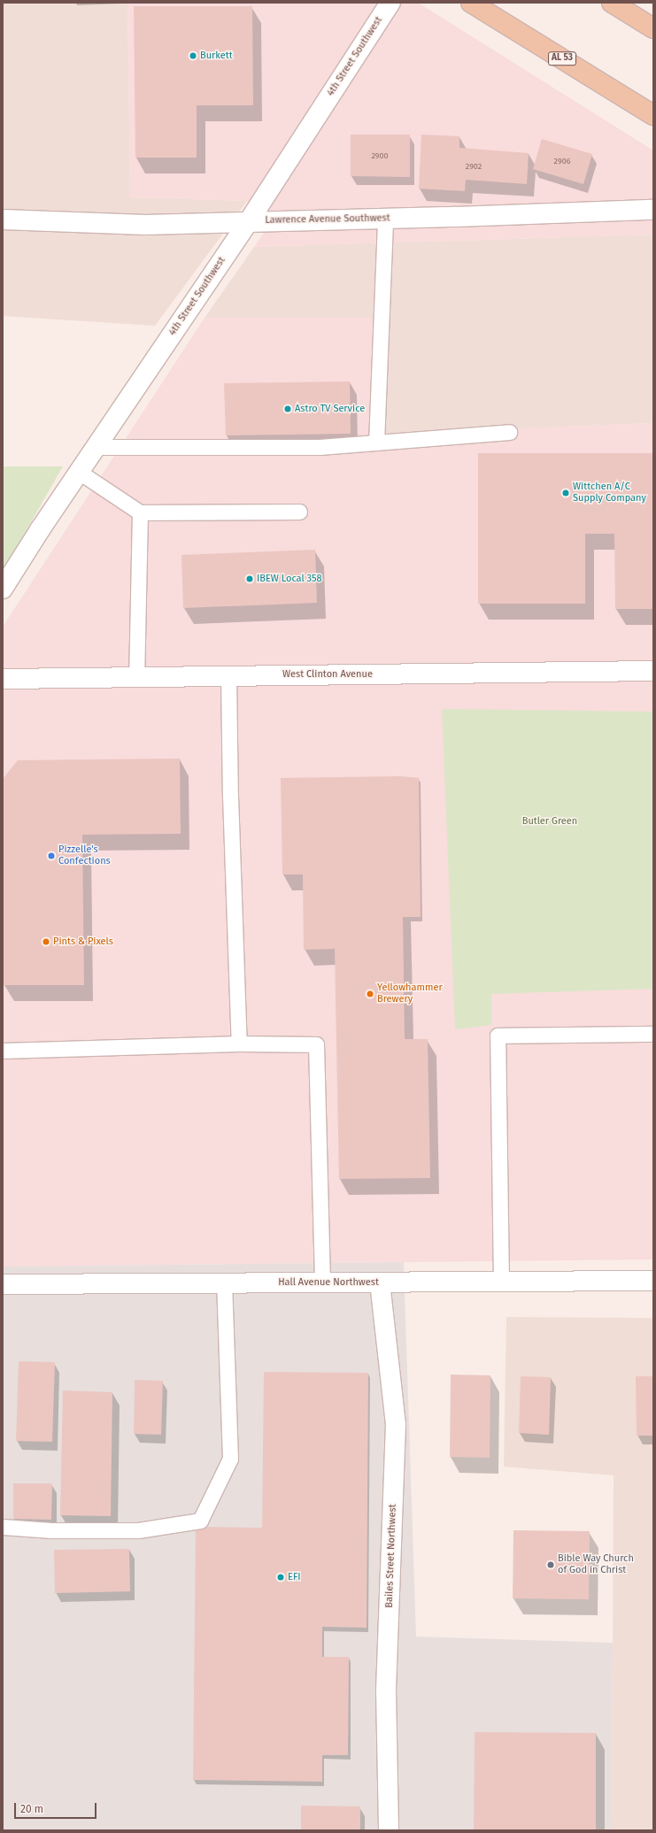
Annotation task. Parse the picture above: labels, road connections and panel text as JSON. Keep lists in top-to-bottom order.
{
  "streets": {
    "main road": ["AL 53"],
    "street": [
      "4th Street Southwest",
      "Lawrence Avenue Southwest",
      "West Clinton Avenue",
      "Hall Avenue Northwest",
      "Bailes Street Northwest"
    ]
  },
  "crossings": [
    ["4th Street Southwest", "Lawrence Avenue Southwest"],
    ["Hall Avenue Northwest", "Bailes Street Northwest"]
  ],
  "parks": ["Butler Green"],
  "places": [
    "Burkett",
    "Astro TV Service",
    "Wittchen A/C Supply Company",
    "IBEW Local 358",
    "Pizzelle's Confections",
    "Pints & Pixels",
    "Yellowhammer Brewery",
    "Bible Way Church of God in Christ",
    "EFI"
  ],
  "house_numbers": ["2900", "2906", "2902"],
  "scale_bar": "20 m"
}
